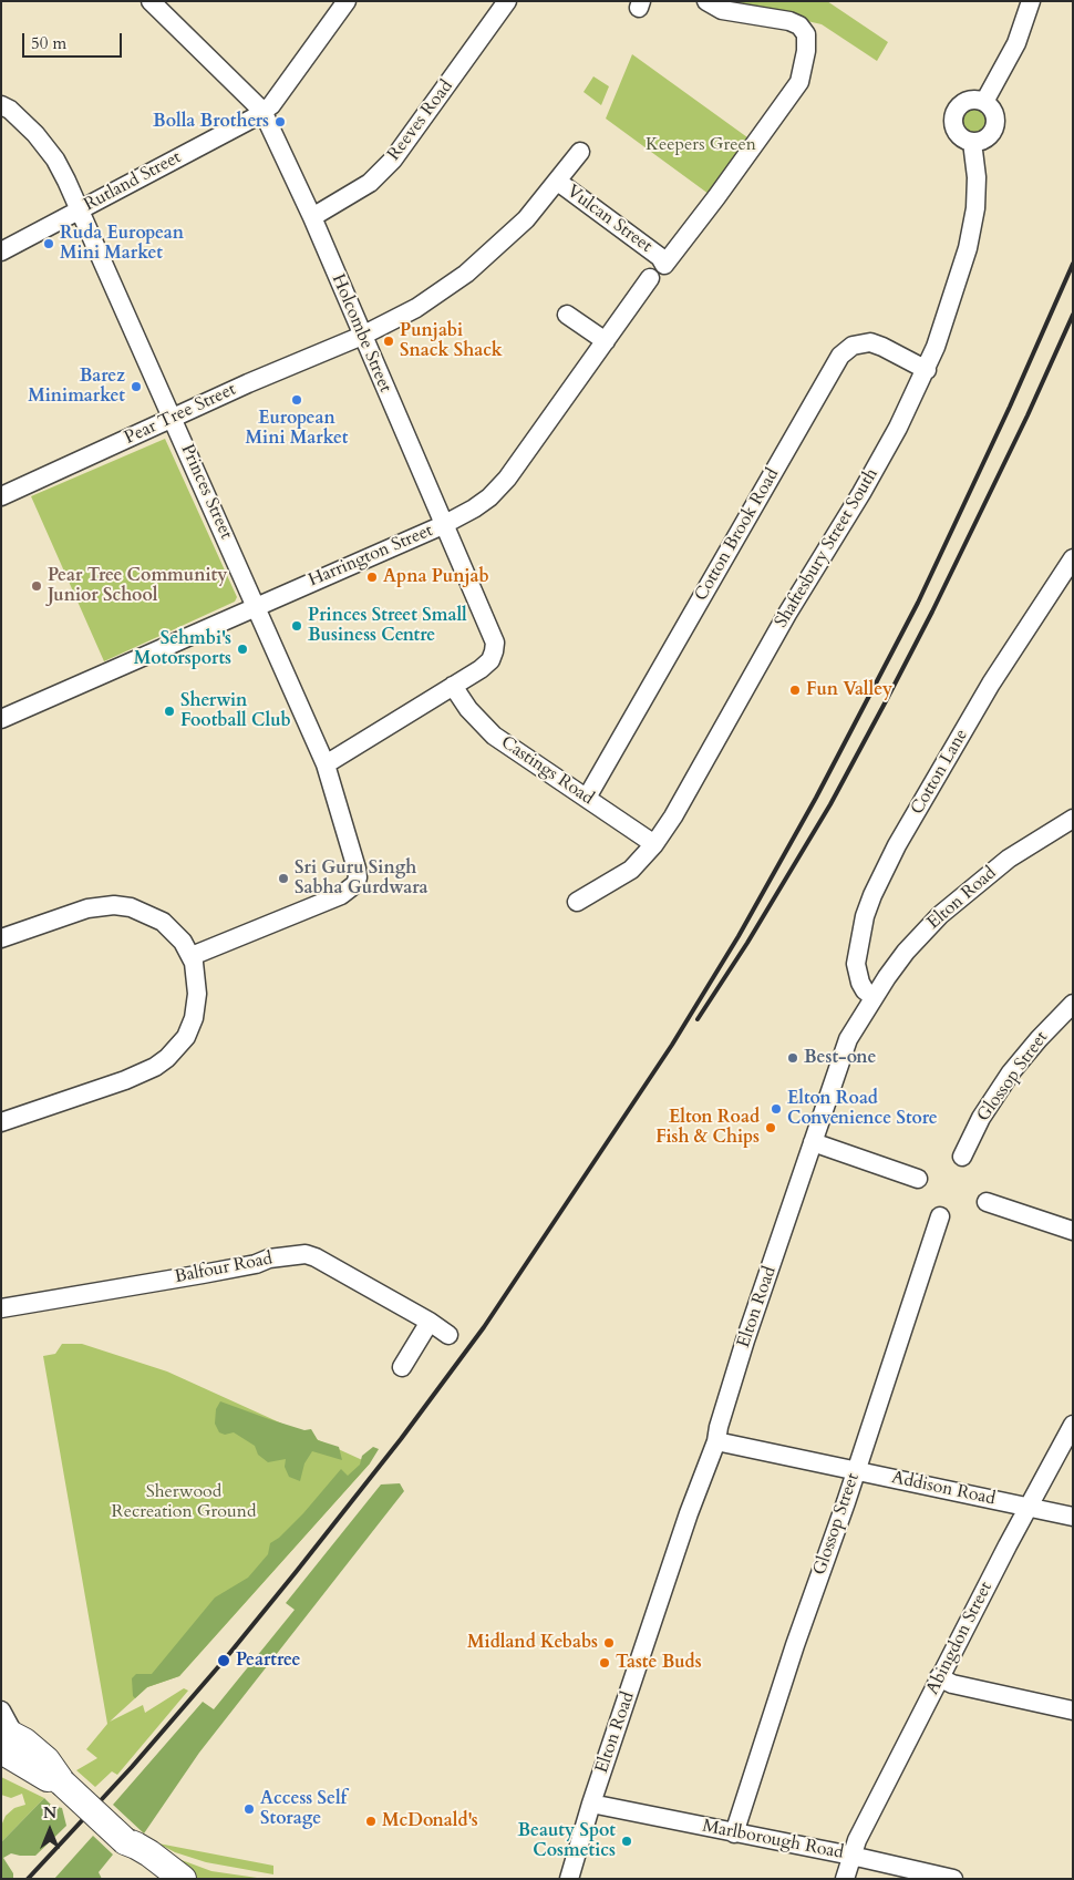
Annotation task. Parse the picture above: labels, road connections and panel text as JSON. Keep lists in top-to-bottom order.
{
  "streets": {
    "street": [
      "Reeves Road",
      "Rutland Street",
      "Vulcan Street",
      "Holcombe Street",
      "Pear Tree Street",
      "Princes Street",
      "Cotton Brook Road",
      "Shaftesbury Street South",
      "Harrington Street",
      "Castings Road",
      "Cotton Lane",
      "Elton Road",
      "Glossop Street",
      "Balfour Road",
      "Addison Road",
      "Abingdon Street",
      "Marlborough Road"
    ]
  },
  "crossings": [
    ["Reeves Road", "Holcombe Street"],
    ["Rutland Street", "Holcombe Street"],
    ["Rutland Street", "Princes Street"],
    ["Vulcan Street", "Pear Tree Street"],
    ["Holcombe Street", "Pear Tree Street"],
    ["Holcombe Street", "Princes Street"],
    ["Holcombe Street", "Harrington Street"],
    ["Holcombe Street", "Castings Road"],
    ["Pear Tree Street", "Princes Street"],
    ["Princes Street", "Harrington Street"],
    ["Cotton Brook Road", "Shaftesbury Street South"],
    ["Cotton Brook Road", "Castings Road"],
    ["Shaftesbury Street South", "Castings Road"],
    ["Cotton Lane", "Elton Road"],
    ["Elton Road", "Addison Road"],
    ["Elton Road", "Marlborough Road"],
    ["Glossop Street", "Addison Road"],
    ["Glossop Street", "Marlborough Road"],
    ["Addison Road", "Abingdon Street"],
    ["Abingdon Street", "Marlborough Road"]
  ],
  "parks": ["Keepers Green", "Sherwood Recreation Ground"],
  "places": [
    "Bolla Brothers",
    "Ruda European Mini Market",
    "Punjabi Snack Shack",
    "Barez Minimarket",
    "European Mini Market",
    "Apna Punjab",
    "Pear Tree Community Junior School",
    "Princes Street Small Business Centre",
    "Sehmbi's Motorsports",
    "Fun Valley",
    "Sherwin Football Club",
    "Sri Guru Singh Sabha Gurdwara",
    "Best-one",
    "Elton Road Convenience Store",
    "Elton Road Fish & Chips",
    "Midland Kebabs",
    "Peartree",
    "Taste Buds",
    "Access Self Storage",
    "McDonald's",
    "Beauty Spot Cosmetics"
  ],
  "scale_bar": "50 m",
  "north": "top"
}
